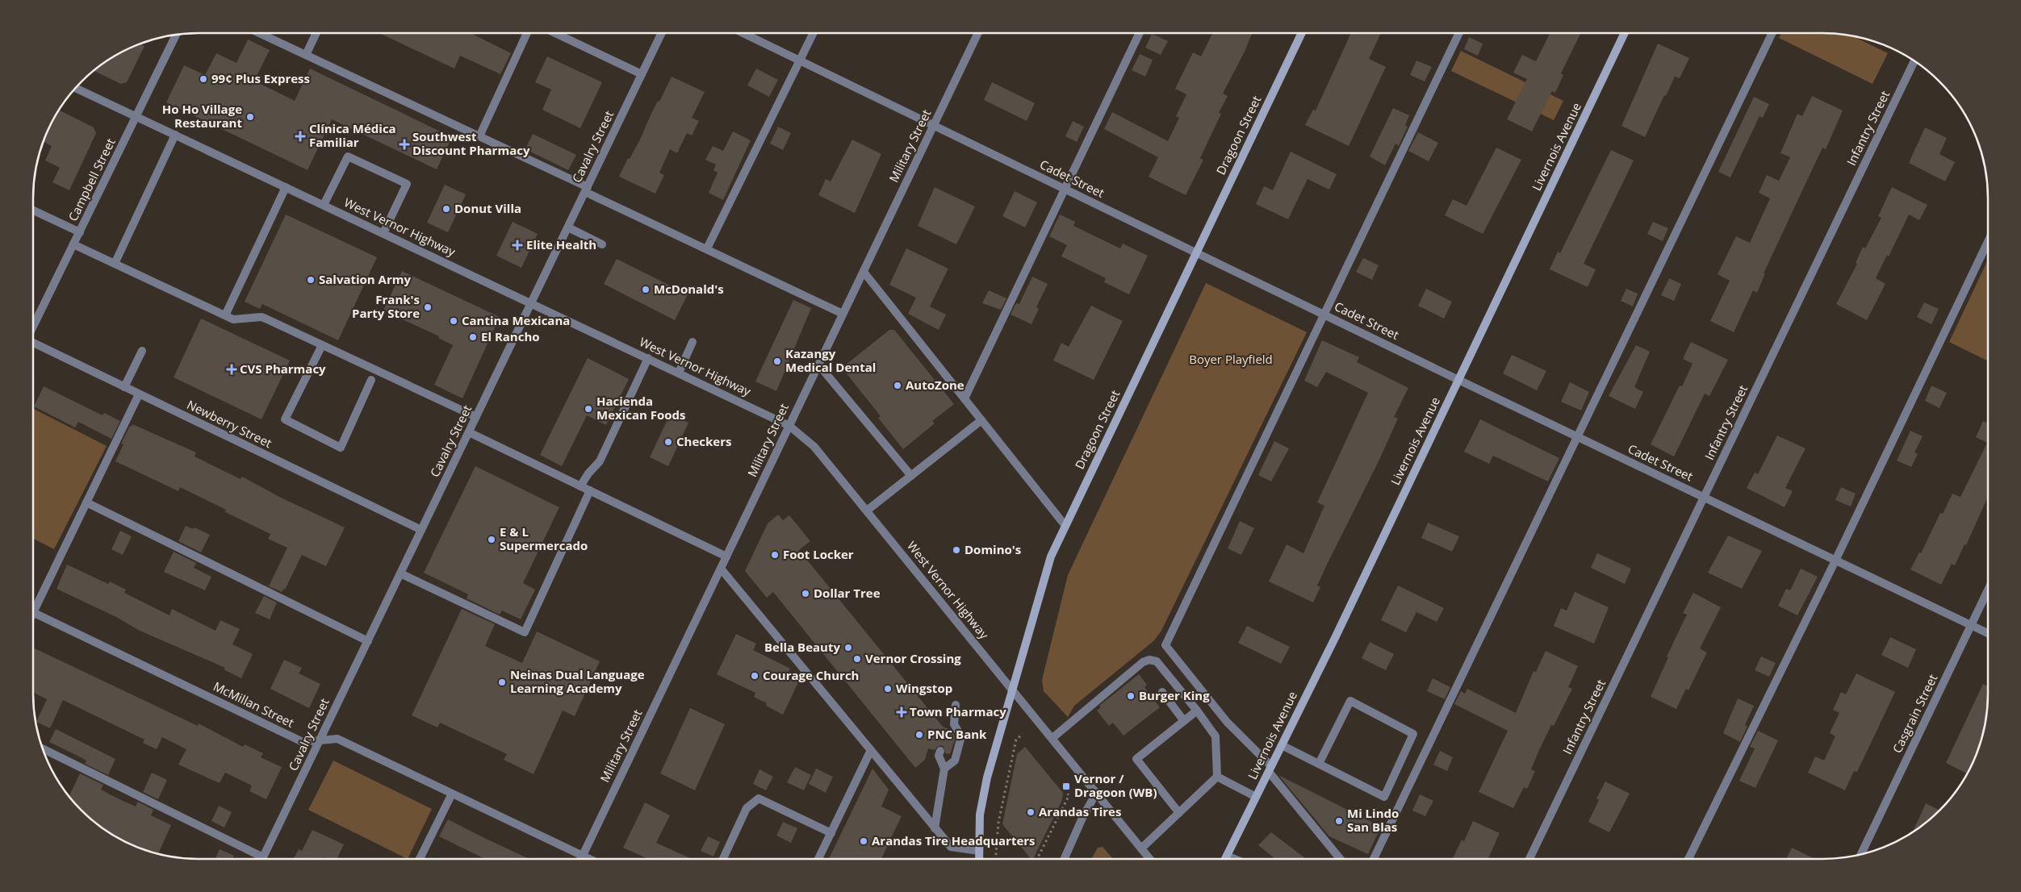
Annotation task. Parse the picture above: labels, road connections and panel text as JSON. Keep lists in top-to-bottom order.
{
  "streets": {
    "main road": ["Dragoon Street", "Livernois Avenue"],
    "street": [
      "Infantry Street",
      "Military Street",
      "Cavalry Street",
      "Cadet Street",
      "Campbell Street",
      "West Vernor Highway",
      "Newberry Street",
      "McMillan Street",
      "Casgrain Street"
    ]
  },
  "crossings": [
    ["Infantry Street", "Cadet Street"],
    ["Dragoon Street", "Cadet Street"],
    ["Dragoon Street", "West Vernor Highway"],
    ["Military Street", "Cadet Street"],
    ["Military Street", "West Vernor Highway"],
    ["Military Street", "McMillan Street"],
    ["Cavalry Street", "West Vernor Highway"],
    ["Cavalry Street", "Newberry Street"],
    ["Cavalry Street", "McMillan Street"],
    ["Livernois Avenue", "Cadet Street"],
    ["Cadet Street", "Casgrain Street"],
    ["Campbell Street", "West Vernor Highway"]
  ],
  "parks": ["Boyer Playfield"],
  "places": {
    "other": [
      "99¢ Plus Express",
      "Ho Ho Village Restaurant",
      "Donut Villa",
      "Salvation Army",
      "McDonald's",
      "Frank's Party Store",
      "Cantina Mexicana",
      "El Rancho",
      "Kazangy Medical Dental",
      "AutoZone",
      "Hacienda Mexican Foods",
      "Checkers",
      "E & L Supermercado",
      "Domino's",
      "Foot Locker",
      "Dollar Tree",
      "Bella Beauty",
      "Vernor Crossing",
      "Courage Church",
      "Neinas Dual Language Learning Academy",
      "Wingstop",
      "Burger King",
      "PNC Bank",
      "Arandas Tires",
      "Mi Lindo San Blas",
      "Arandas Tire Headquarters"
    ],
    "health": [
      "Clínica Médica Familiar",
      "Southwest Discount Pharmacy",
      "Elite Health",
      "CVS Pharmacy",
      "Town Pharmacy"
    ],
    "transit": ["Vernor / Dragoon (WB)"]
  }
}
